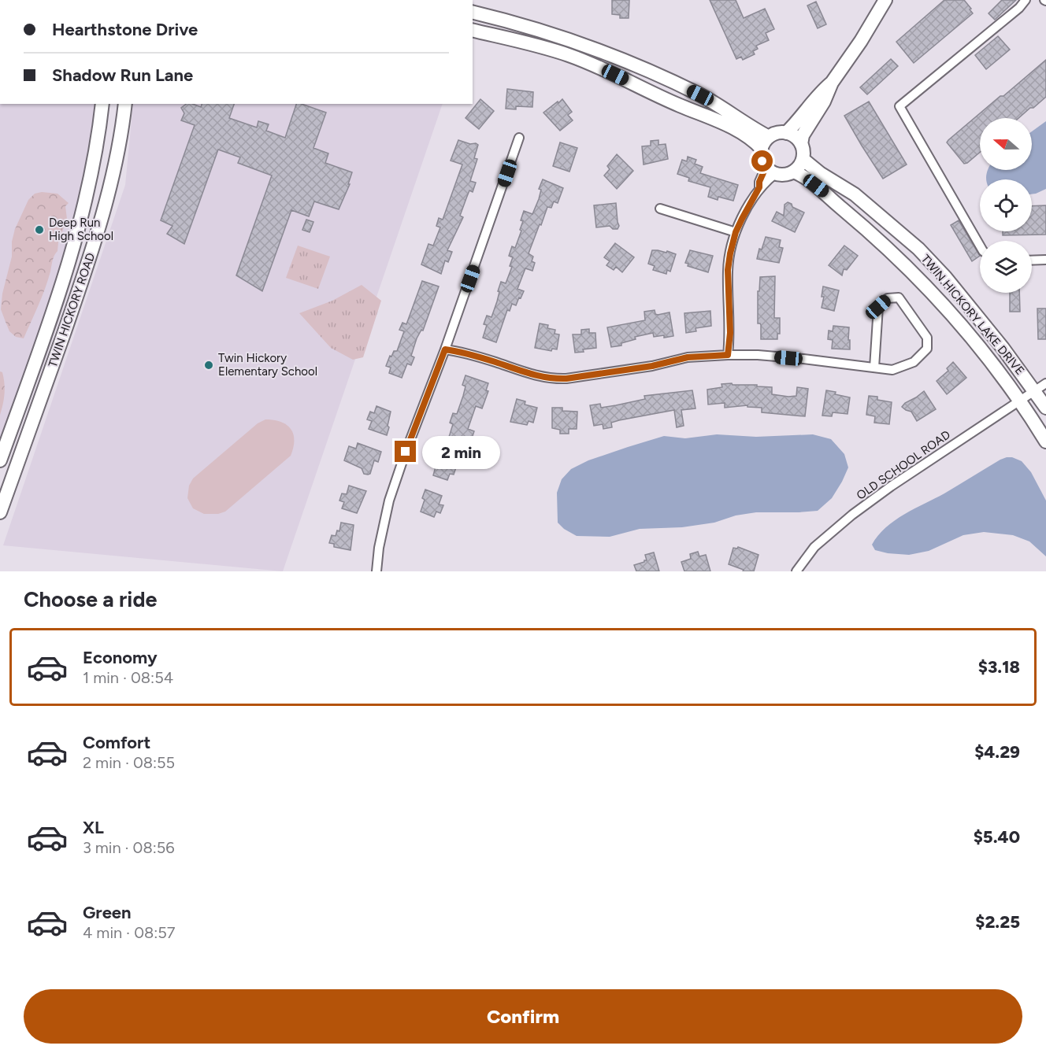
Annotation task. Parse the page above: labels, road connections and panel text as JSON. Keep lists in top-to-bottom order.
{
  "streets": {
    "street": ["TWIN HICKORY ROAD", "TWIN HICKORY LAKE DRIVE", "OLD SCHOOL ROAD"]
  },
  "crossings": [
    ["TWIN HICKORY LAKE DRIVE", "OLD SCHOOL ROAD"]
  ],
  "places": ["Deep Run High School", "Twin Hickory Elementary School"],
  "north": "left",
  "page": {
    "banner": ["Hearthstone Drive", "Shadow Run Lane"],
    "bubble": "2 min",
    "heading": "Choose a ride",
    "list": [
      {
        "name": "Economy",
        "note": "1 min · 08:54",
        "value": "$3.18"
      },
      {
        "name": "Comfort",
        "note": "2 min · 08:55",
        "value": "$4.29"
      },
      {
        "name": "XL",
        "note": "3 min · 08:56",
        "value": "$5.40"
      },
      {
        "name": "Green",
        "note": "4 min · 08:57",
        "value": "$2.25"
      }
    ],
    "buttons": "Confirm"
  }
}
